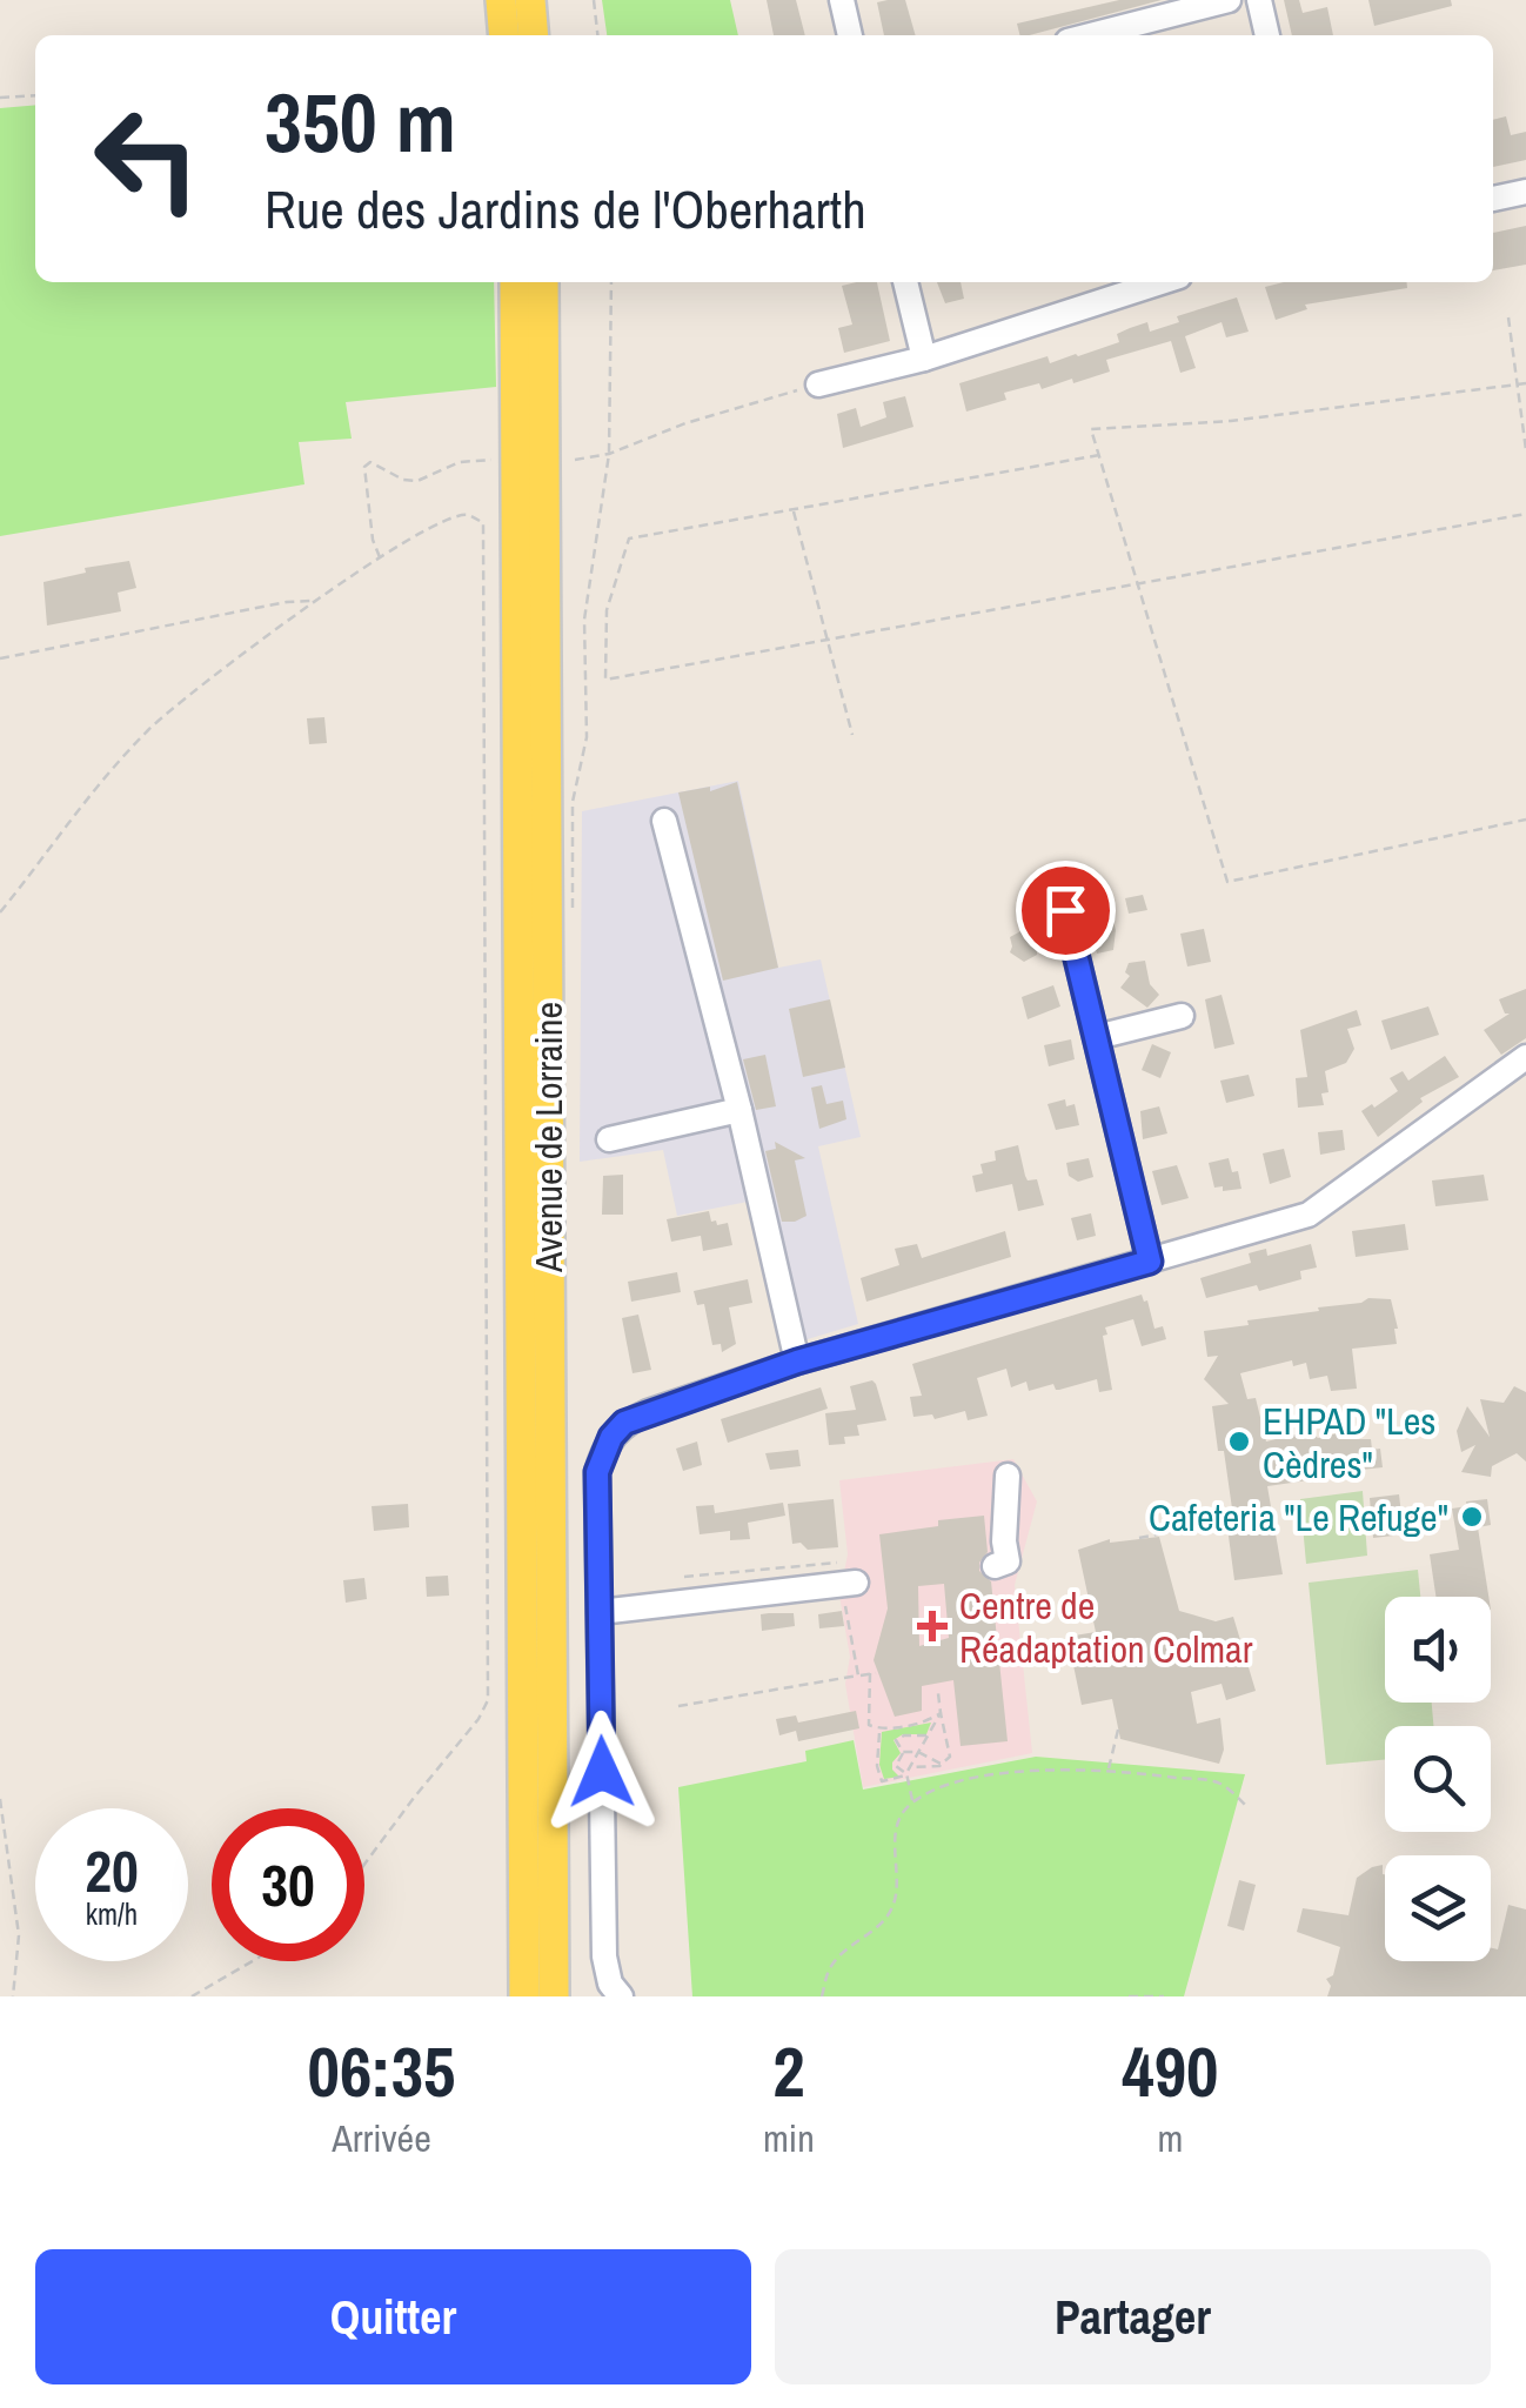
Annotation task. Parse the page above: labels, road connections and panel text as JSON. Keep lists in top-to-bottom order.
{
  "streets": {
    "main road": ["Avenue de Lorraine"]
  },
  "places": {
    "other": ["EHPAD \"Les Cèdres\"", "Cafeteria \"Le Refuge\""],
    "health": ["Centre de Réadaptation Colmar"]
  },
  "page": {
    "turn": ["350 m", "Rue des Jardins de l'Oberharth"],
    "speed": "20 km/h",
    "limit": "30",
    "eta": [
      "06:35",
      "Arrivée",
      "2",
      "min",
      "490",
      "m"
    ],
    "buttons": ["Quitter", "Partager"]
  }
}
